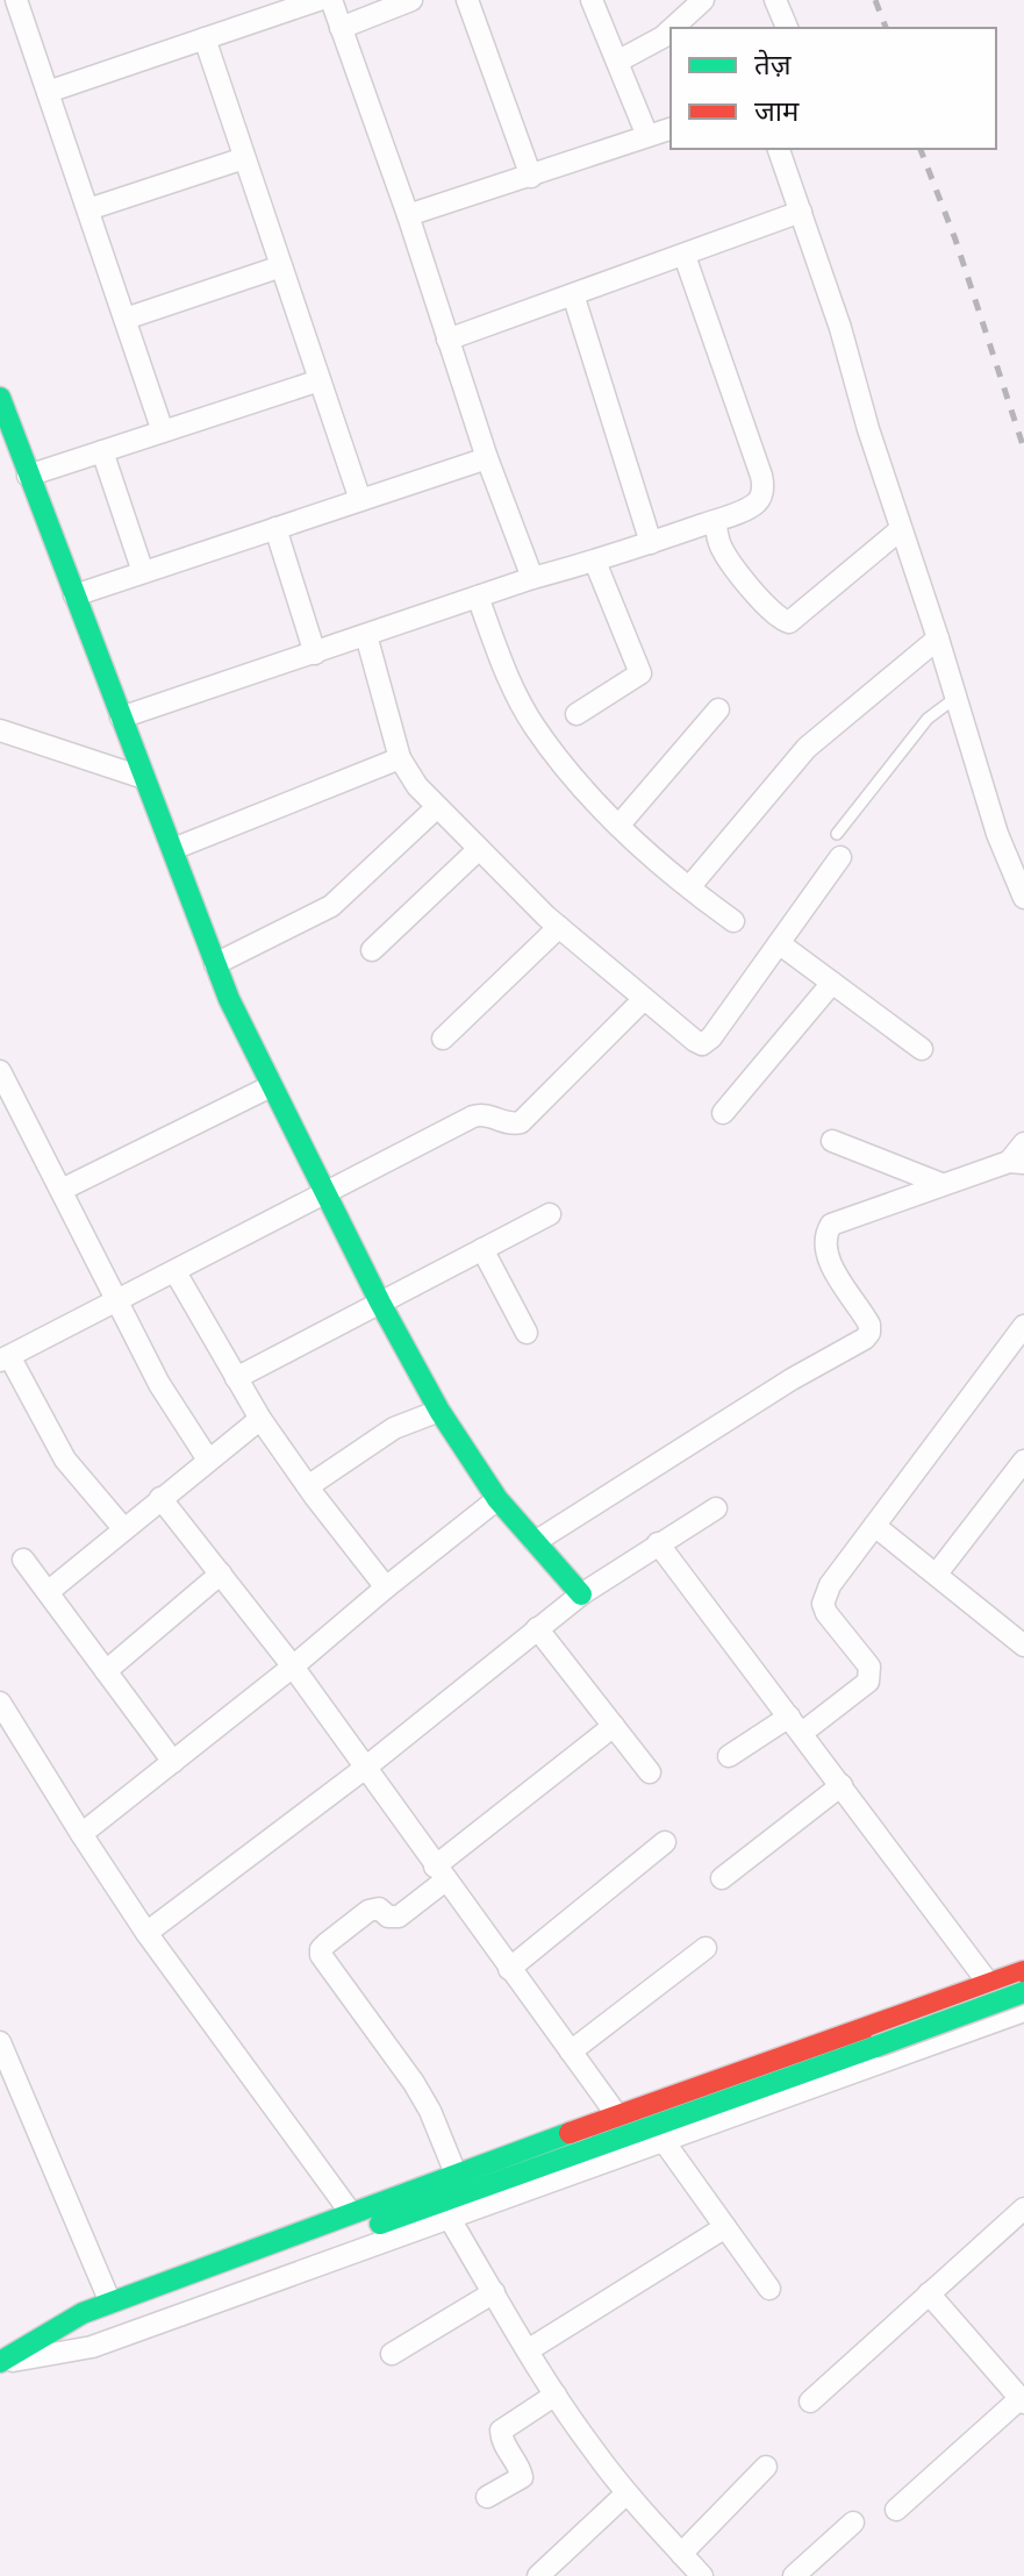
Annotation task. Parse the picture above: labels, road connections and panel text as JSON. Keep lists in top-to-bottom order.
{
  "legend": ["तेज़", "जाम"]
}
